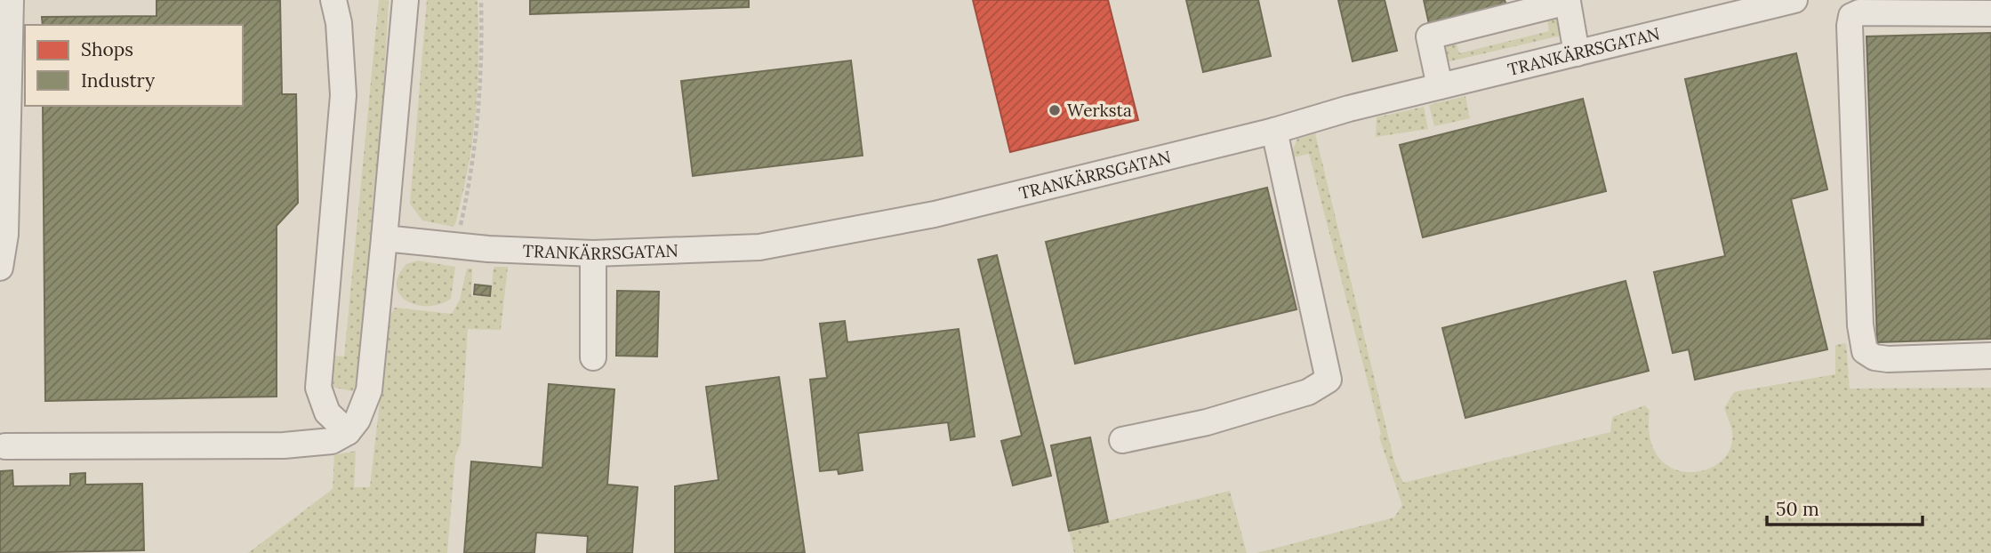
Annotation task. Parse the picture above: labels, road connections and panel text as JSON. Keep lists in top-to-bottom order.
{
  "streets": {
    "street": ["TRANKÄRRSGATAN"]
  },
  "places": ["Werksta"],
  "legend": ["Shops", "Industry"],
  "scale_bar": "50 m"
}
